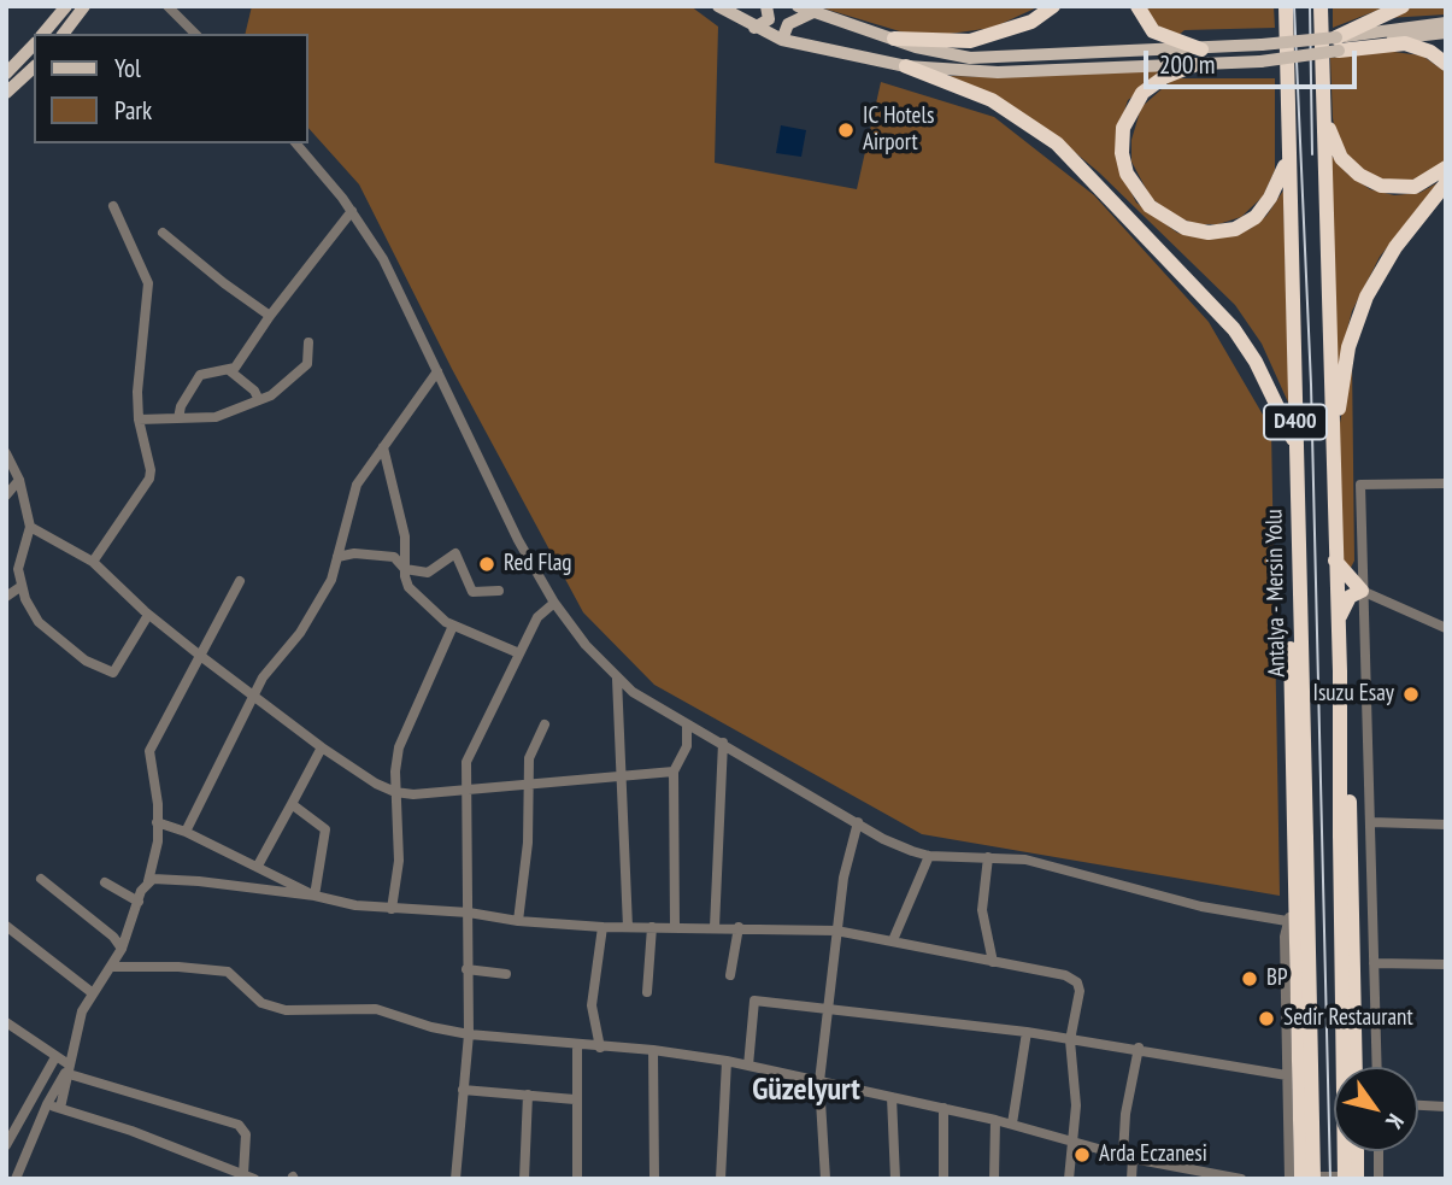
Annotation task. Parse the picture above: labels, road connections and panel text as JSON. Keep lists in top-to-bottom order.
{
  "streets": {
    "highway": ["D400", "Antalya - Mersin Yolu"]
  },
  "districts": ["Güzelyurt"],
  "places": [
    "IC Hotels Airport",
    "Red Flag",
    "Isuzu Esay",
    "BP",
    "Sedir Restaurant",
    "Arda Eczanesi"
  ],
  "legend": ["Yol", "Park"],
  "scale_bar": "200 m",
  "north": "bottom right"
}
